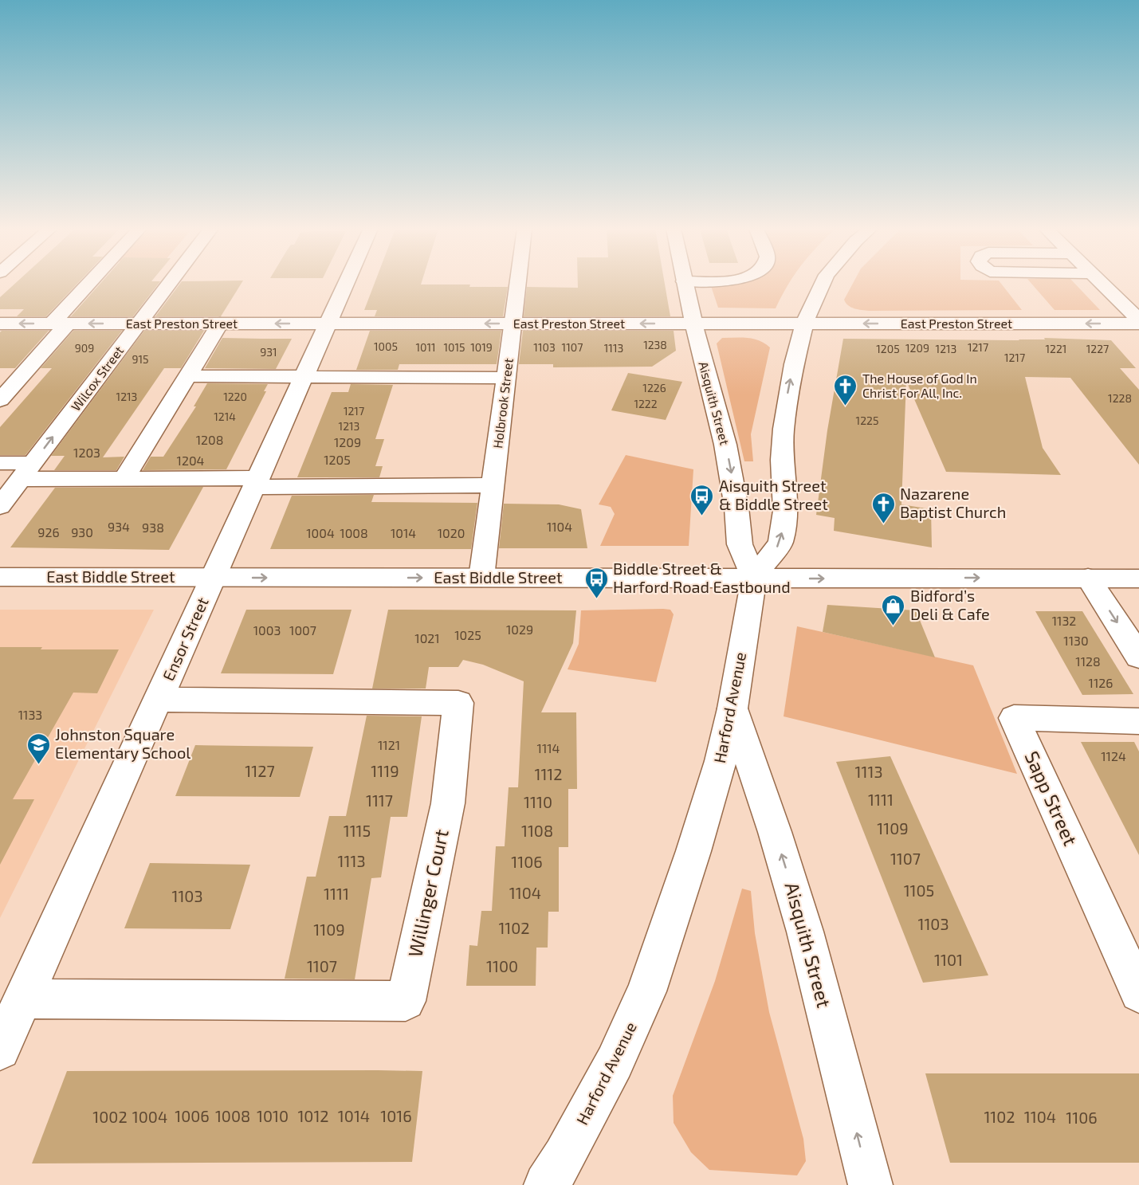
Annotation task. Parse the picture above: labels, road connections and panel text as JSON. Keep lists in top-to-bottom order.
{
  "streets": {
    "main road": [
      "East Preston Street",
      "Wilcox Street",
      "Holbrook Street",
      "Aisquith Street",
      "East Biddle Street",
      "Ensor Street",
      "Harford Avenue",
      "Sapp Street",
      "Willinger Court"
    ]
  },
  "crossings": [
    ["East Preston Street", "Wilcox Street"],
    ["East Preston Street", "Holbrook Street"],
    ["East Preston Street", "Aisquith Street"],
    ["East Preston Street", "Ensor Street"],
    ["East Preston Street", "Harford Avenue"],
    ["Holbrook Street", "East Biddle Street"],
    ["Aisquith Street", "East Biddle Street"],
    ["Aisquith Street", "Harford Avenue"],
    ["East Biddle Street", "Ensor Street"],
    ["East Biddle Street", "Harford Avenue"],
    ["Ensor Street", "Willinger Court"]
  ],
  "places": {
    "church": ["The House of God In Christ For All, Inc.", "Nazarene Baptist Church"],
    "bus stop": ["Aisquith Street & Biddle Street", "Biddle Street & Harford Road Eastbound"],
    "shop": ["Bidford’s Deli & Cafe"],
    "school or university": ["Johnston Square Elementary School"]
  },
  "house_numbers": [
    "1238",
    "1005",
    "1011",
    "1015",
    "1019",
    "1103",
    "1107",
    "1217",
    "909",
    "1113",
    "1209",
    "1205",
    "1213",
    "1221",
    "1227",
    "931",
    "1217",
    "915",
    "1226",
    "1213",
    "1220",
    "1228",
    "1222",
    "1217",
    "1214",
    "1225",
    "1213",
    "1208",
    "1209",
    "1203",
    "1205",
    "1204",
    "934",
    "1104",
    "938",
    "926",
    "930",
    "1004",
    "1008",
    "1014",
    "1020",
    "1132",
    "1029",
    "1003",
    "1007",
    "1025",
    "1021",
    "1130",
    "1128",
    "1126",
    "1133",
    "1121",
    "1114",
    "1124",
    "1127",
    "1119",
    "1113",
    "1112",
    "1111",
    "1117",
    "1110",
    "1109",
    "1115",
    "1108",
    "1107",
    "1113",
    "1106",
    "1105",
    "1104",
    "1111",
    "1103",
    "1103",
    "1102",
    "1109",
    "1101",
    "1107",
    "1100",
    "1006",
    "1008",
    "1010",
    "1012",
    "1014",
    "1016",
    "1002",
    "1004",
    "1102",
    "1104",
    "1106"
  ]
}
